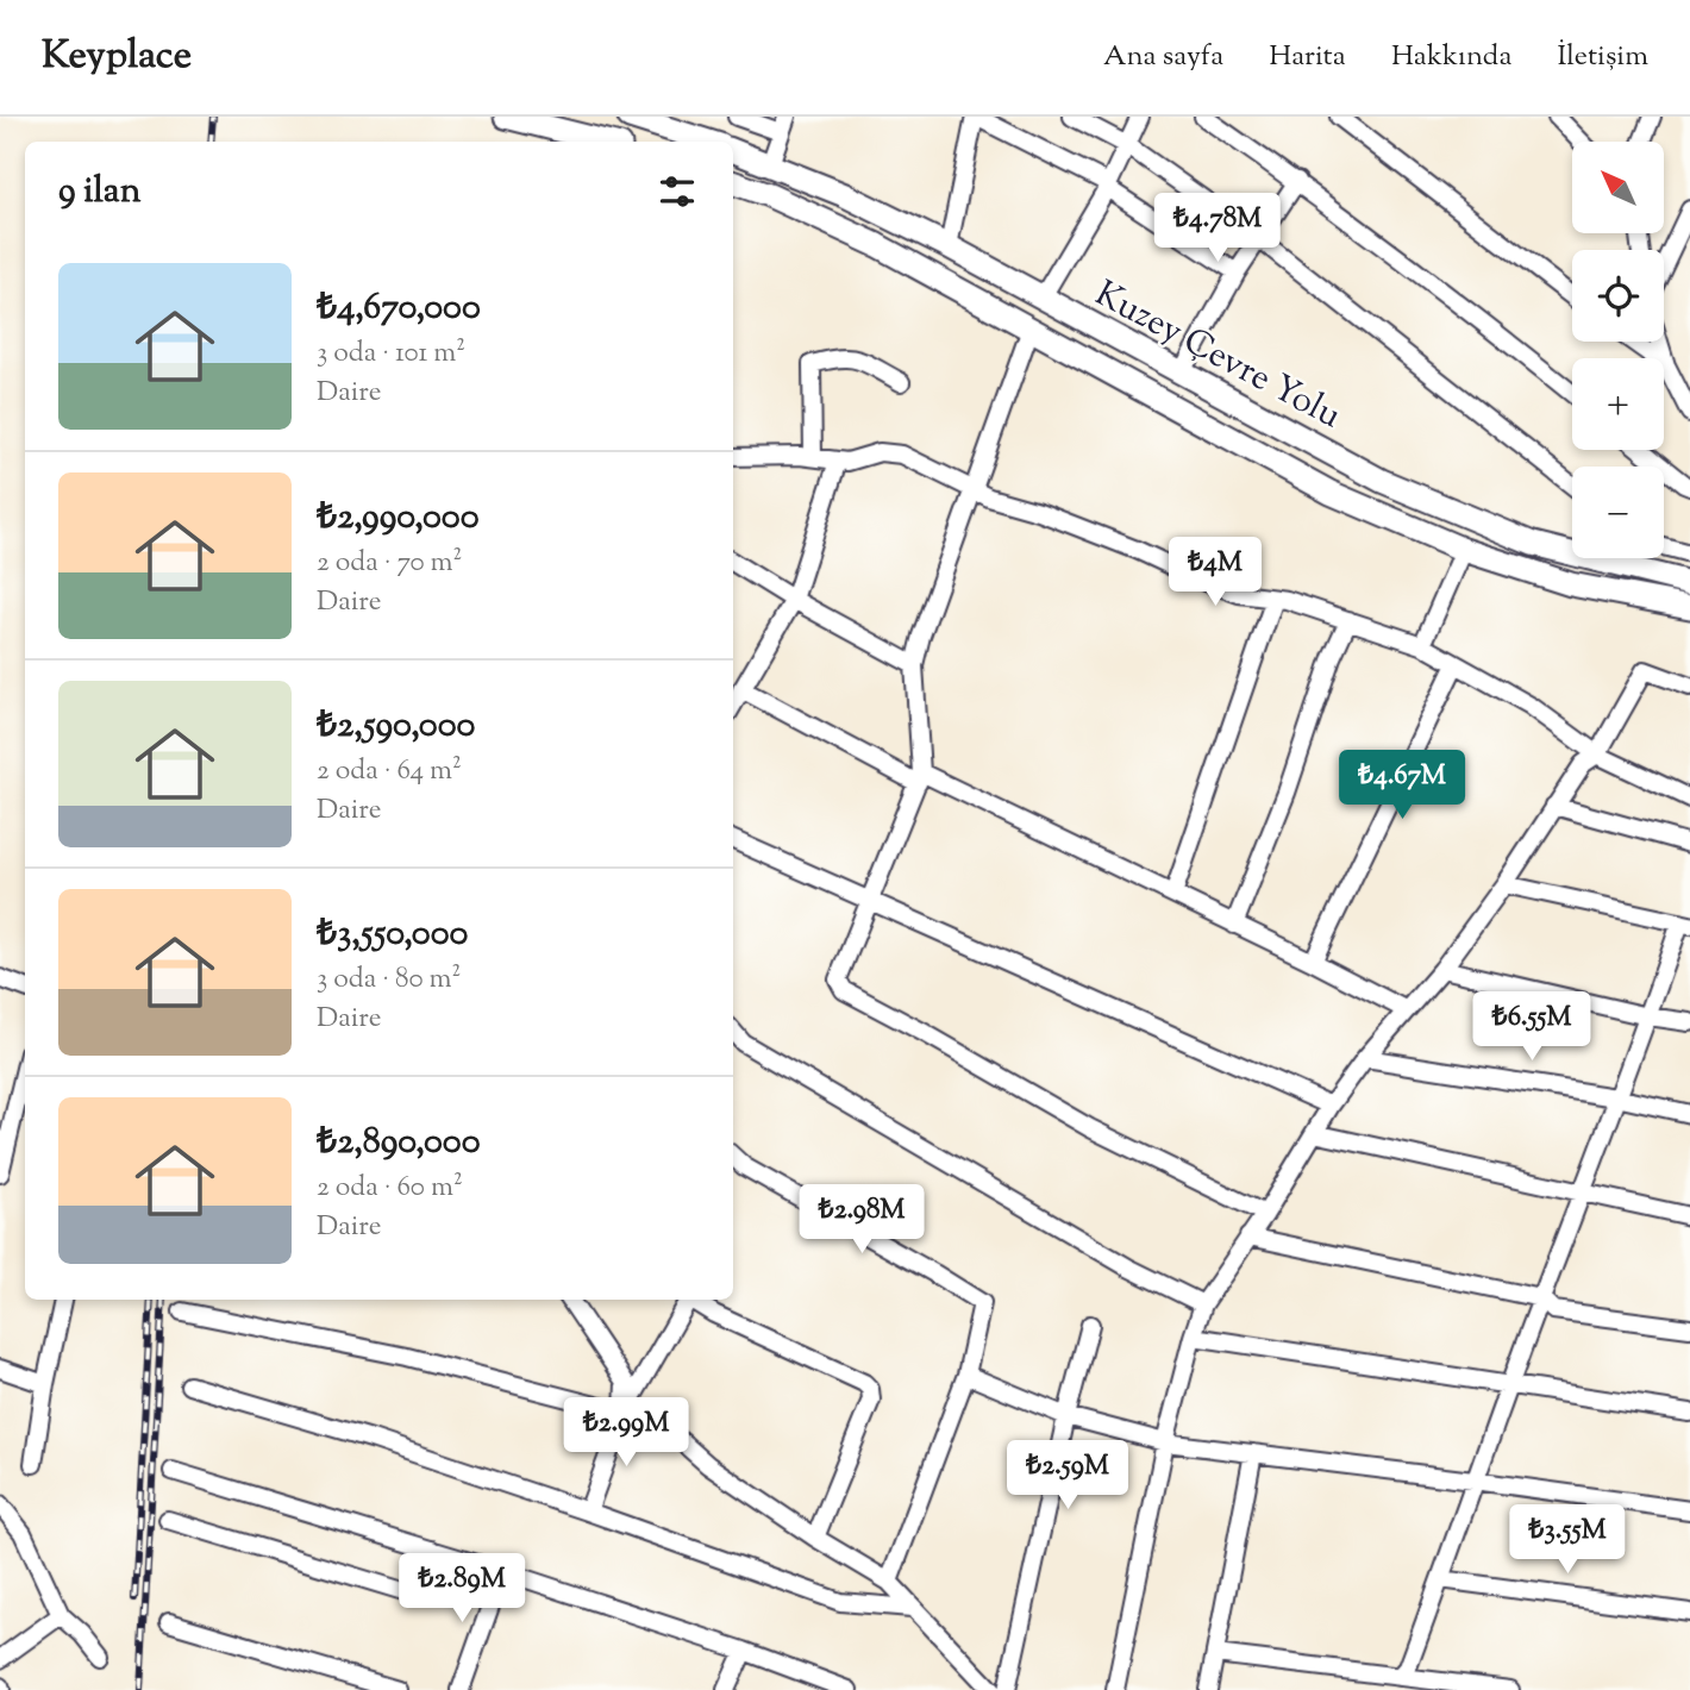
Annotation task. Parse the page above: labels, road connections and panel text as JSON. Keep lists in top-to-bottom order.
{
  "streets": {
    "highway": ["Kuzey Çevre Yolu"]
  },
  "north": "top left",
  "page": {
    "header": "Keyplace",
    "nav": [
      "Ana sayfa",
      "Harita",
      "Hakkında",
      "İletişim"
    ],
    "map_buttons": ["+", "−"],
    "heading": "9 ilan",
    "price": [
      "₺4.78M",
      "₺4M",
      "₺4.67M",
      "₺6.55M",
      "₺2.98M",
      "₺2.99M",
      "₺2.59M",
      "₺3.55M",
      "₺2.89M"
    ],
    "list": [
      {
        "name": "₺4,670,000",
        "note": "3 oda · 101 m² · Daire"
      },
      {
        "name": "₺2,990,000",
        "note": "2 oda · 70 m² · Daire"
      },
      {
        "name": "₺2,590,000",
        "note": "2 oda · 64 m² · Daire"
      },
      {
        "name": "₺3,550,000",
        "note": "3 oda · 80 m² · Daire"
      },
      {
        "name": "₺2,890,000",
        "note": "2 oda · 60 m² · Daire"
      }
    ]
  }
}
